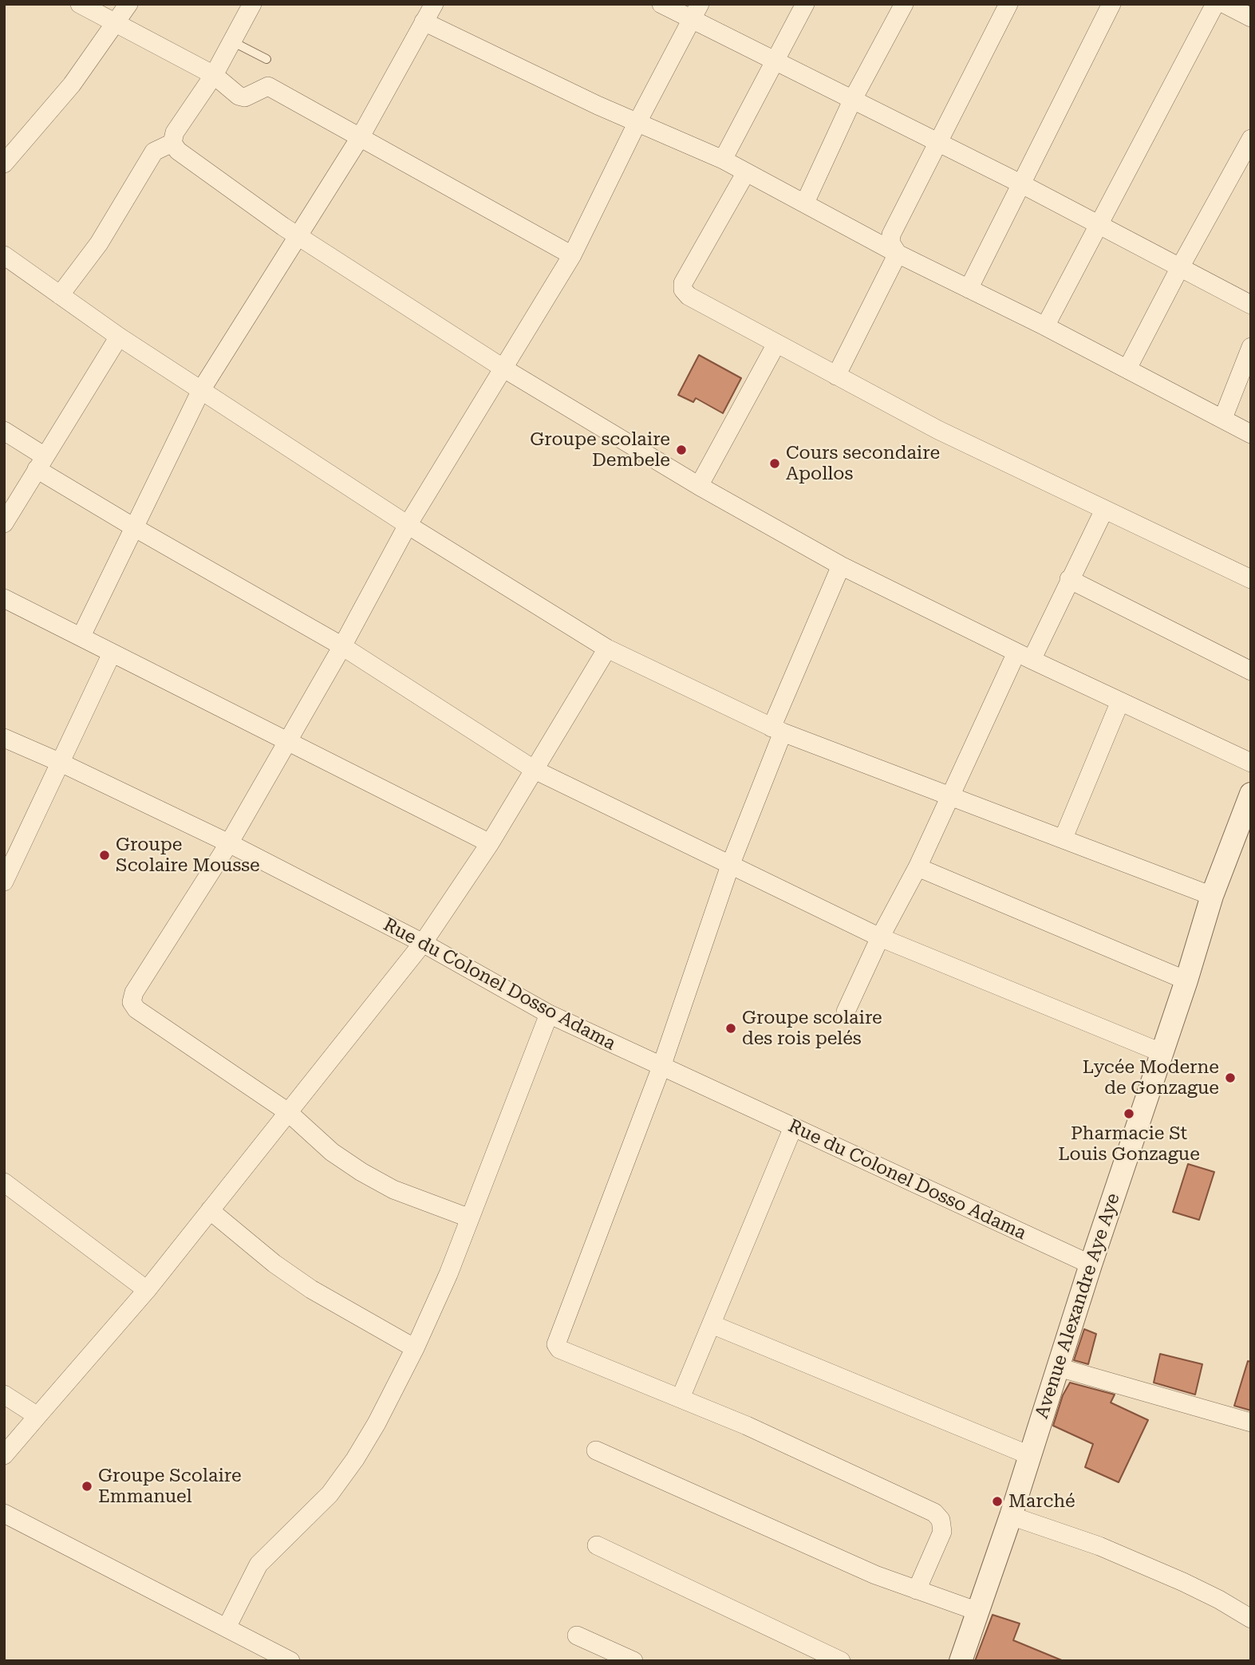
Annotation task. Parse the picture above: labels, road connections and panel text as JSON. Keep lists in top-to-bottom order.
{
  "streets": {
    "street": ["Rue du Colonel Dosso Adama", "Avenue Alexandre Aye Aye"]
  },
  "crossings": [
    ["Rue du Colonel Dosso Adama", "Avenue Alexandre Aye Aye"]
  ],
  "places": [
    "Groupe scolaire Dembele",
    "Cours secondaire Apollos",
    "Groupe Scolaire Mousse",
    "Groupe scolaire des rois pelés",
    "Lycée Moderne de Gonzague",
    "Pharmacie St Louis Gonzague",
    "Groupe Scolaire Emmanuel",
    "Marché"
  ]
}
